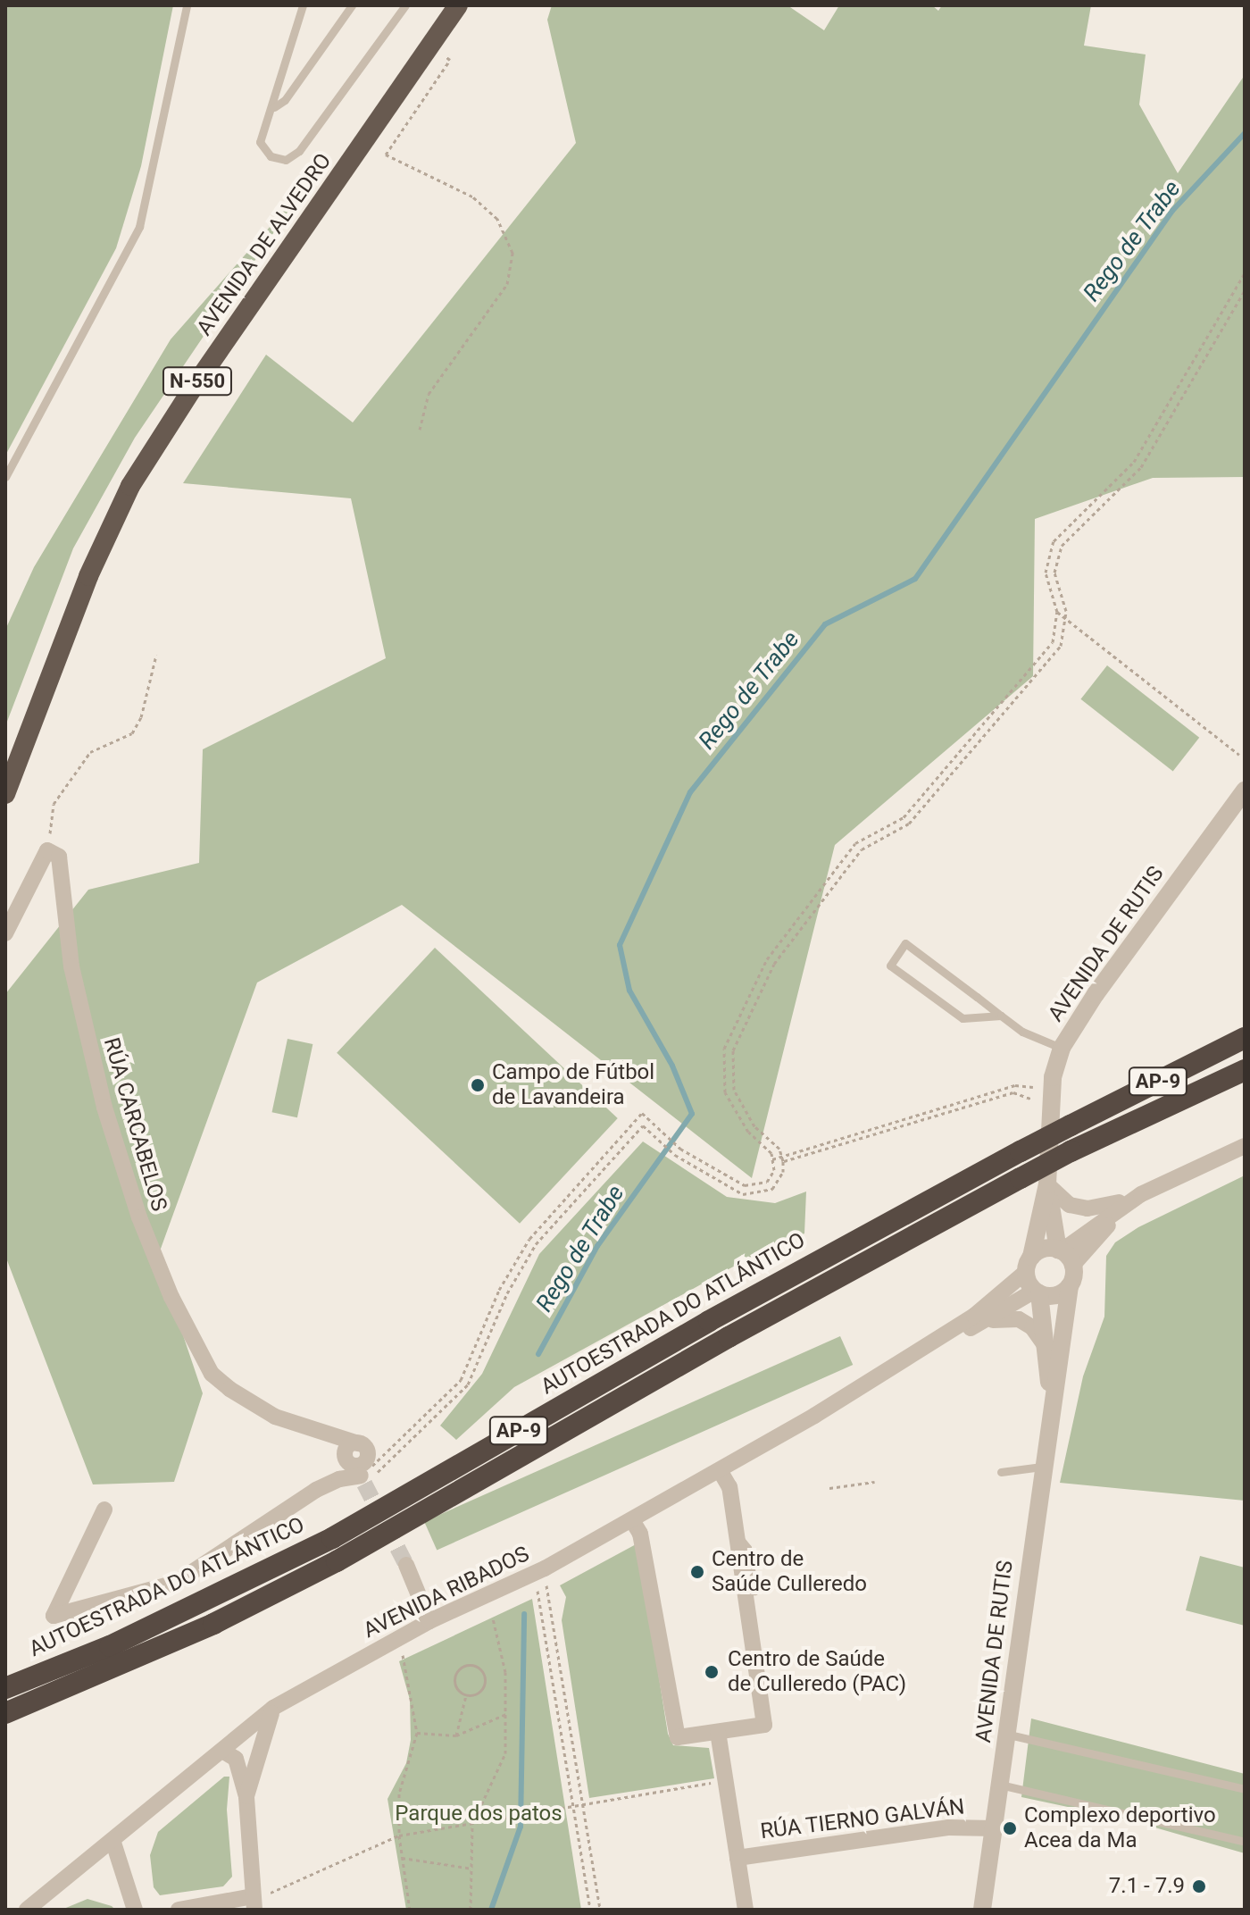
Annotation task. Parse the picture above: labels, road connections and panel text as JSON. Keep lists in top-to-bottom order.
{
  "streets": {
    "highway": [
      "AVENIDA DE ALVEDRO",
      "N-550",
      "AP-9",
      "AUTOESTRADA DO ATLÁNTICO"
    ],
    "street": [
      "AVENIDA DE RUTIS",
      "RÚA CARCABELOS",
      "AVENIDA RIBADOS",
      "RÚA TIERNO GALVÁN"
    ]
  },
  "crossings": [
    ["AVENIDA DE RUTIS", "AVENIDA RIBADOS"],
    ["AVENIDA DE RUTIS", "RÚA TIERNO GALVÁN"]
  ],
  "water": ["Rego de Trabe"],
  "parks": ["Parque dos patos"],
  "places": [
    "Campo de Fútbol de Lavandeira",
    "Centro de Saúde Culleredo",
    "Centro de Saúde de Culleredo (PAC)",
    "Complexo deportivo Acea da Ma",
    "7.1 - 7.9"
  ]
}
